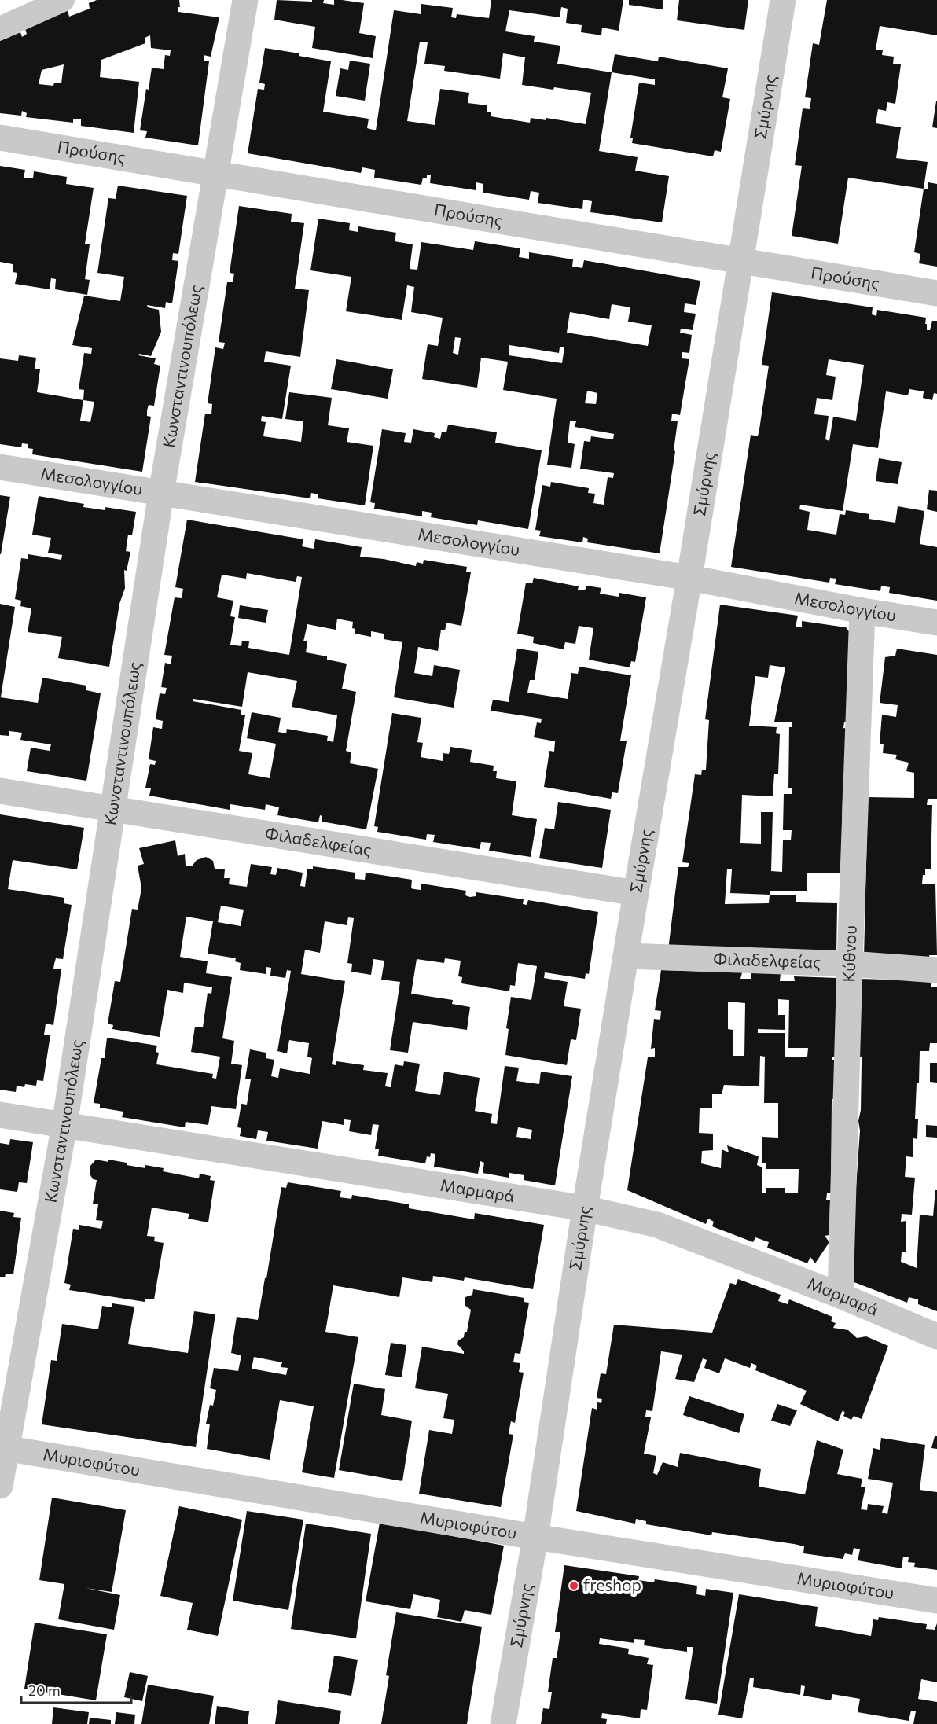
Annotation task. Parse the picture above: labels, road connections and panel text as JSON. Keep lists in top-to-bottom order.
{
  "streets": {
    "street": [
      "Σμύρνης",
      "Προύσης",
      "Κωνσταντινουπόλεως",
      "Μεσολογγίου",
      "Φιλαδελφείας",
      "Κύθνου",
      "Μαρμαρά",
      "Μυριοφύτου"
    ]
  },
  "crossings": [
    ["Σμύρνης", "Προύσης"],
    ["Σμύρνης", "Μεσολογγίου"],
    ["Σμύρνης", "Φιλαδελφείας"],
    ["Σμύρνης", "Μαρμαρά"],
    ["Σμύρνης", "Μυριοφύτου"],
    ["Προύσης", "Κωνσταντινουπόλεως"],
    ["Κωνσταντινουπόλεως", "Μεσολογγίου"],
    ["Κωνσταντινουπόλεως", "Φιλαδελφείας"],
    ["Κωνσταντινουπόλεως", "Μαρμαρά"],
    ["Κωνσταντινουπόλεως", "Μυριοφύτου"],
    ["Μεσολογγίου", "Κύθνου"],
    ["Φιλαδελφείας", "Κύθνου"],
    ["Κύθνου", "Μαρμαρά"]
  ],
  "places": ["freshop"],
  "scale_bar": "20 m"
}
